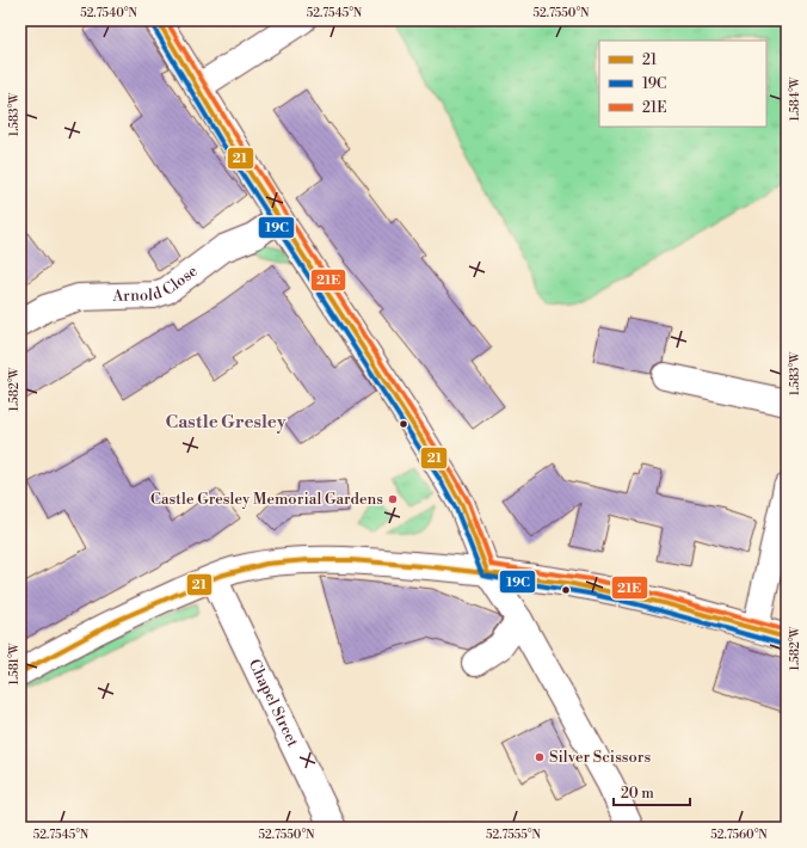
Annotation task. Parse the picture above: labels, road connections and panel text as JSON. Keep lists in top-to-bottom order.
{
  "streets": {
    "street": ["Arnold Close", "Chapel Street"]
  },
  "districts": ["Castle Gresley"],
  "places": ["Castle Gresley Memorial Gardens", "Silver Scissors"],
  "lines": ["transit line 21", "transit line 21E", "transit line 19C"],
  "legend": ["21", "19C", "21E"],
  "scale_bar": "20 m",
  "coordinates": [
    "52.7540°N",
    "52.7545°N",
    "52.7550°N",
    "1.584°W",
    "1.583°W",
    "1.582°W",
    "1.581°W",
    "52.7555°N",
    "52.7560°N"
  ]
}
